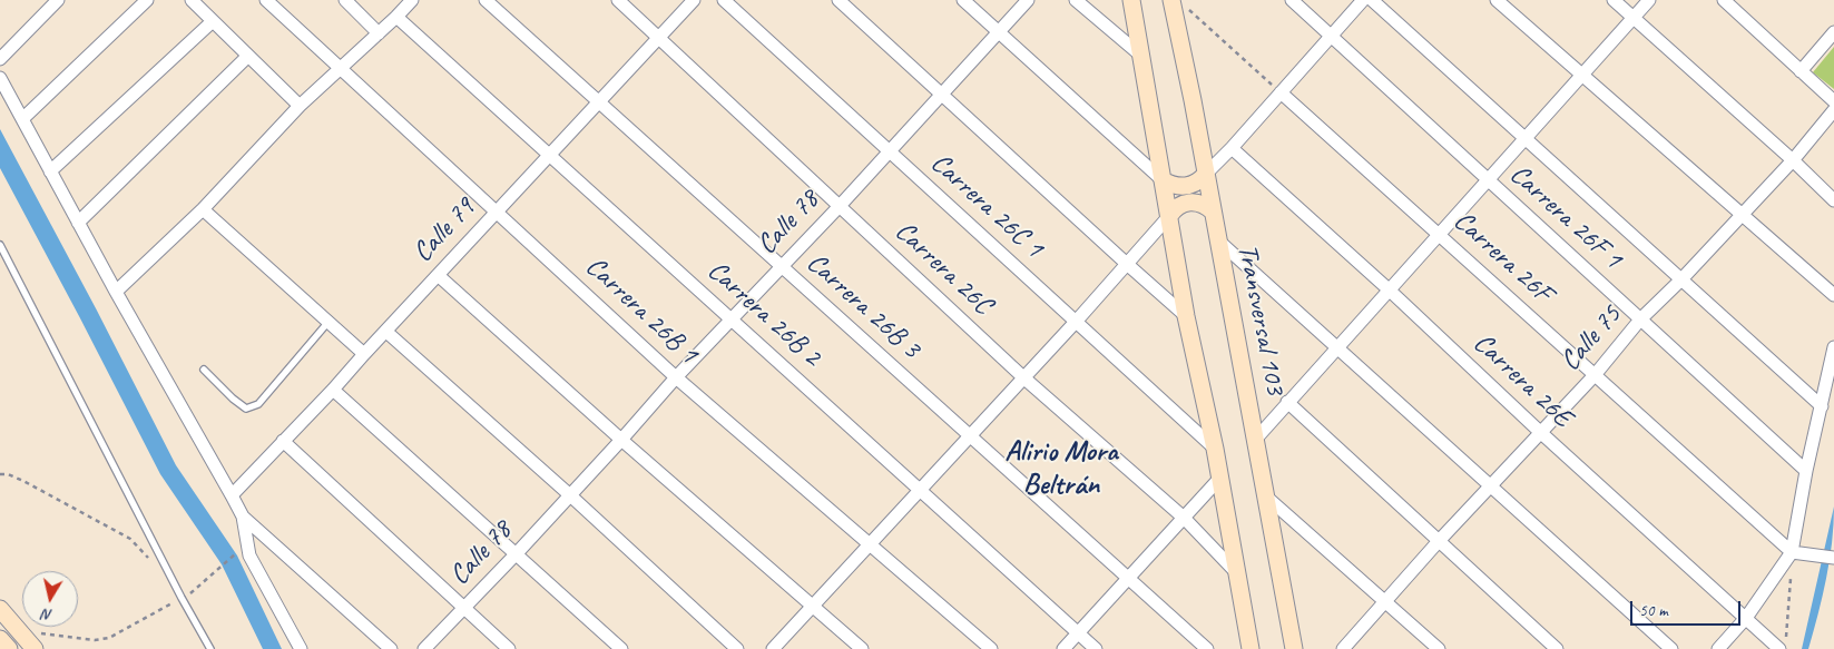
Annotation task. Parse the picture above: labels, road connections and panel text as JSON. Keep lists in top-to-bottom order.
{
  "streets": {
    "street": [
      "Carrera 26C 1",
      "Carrera 26F 1",
      "Calle 78",
      "Calle 79",
      "Carrera 26F",
      "Carrera 26C",
      "Carrera 26B 3",
      "Carrera 26B 1",
      "Carrera 26B 2",
      "Transversal 103",
      "Calle 75",
      "Carrera 26E"
    ]
  },
  "crossings": [
    ["Carrera 26C 1", "Calle 78"],
    ["Carrera 26F 1", "Calle 75"],
    ["Calle 78", "Carrera 26C"],
    ["Calle 78", "Carrera 26B 3"],
    ["Calle 78", "Carrera 26B 1"],
    ["Calle 78", "Carrera 26B 2"],
    ["Calle 79", "Carrera 26C"],
    ["Calle 79", "Carrera 26B 3"],
    ["Calle 79", "Carrera 26B 1"],
    ["Calle 79", "Carrera 26B 2"],
    ["Carrera 26F", "Calle 75"],
    ["Calle 75", "Carrera 26E"]
  ],
  "districts": ["Alirio Mora Beltrán"],
  "scale_bar": "50 m",
  "north": "bottom"
}
